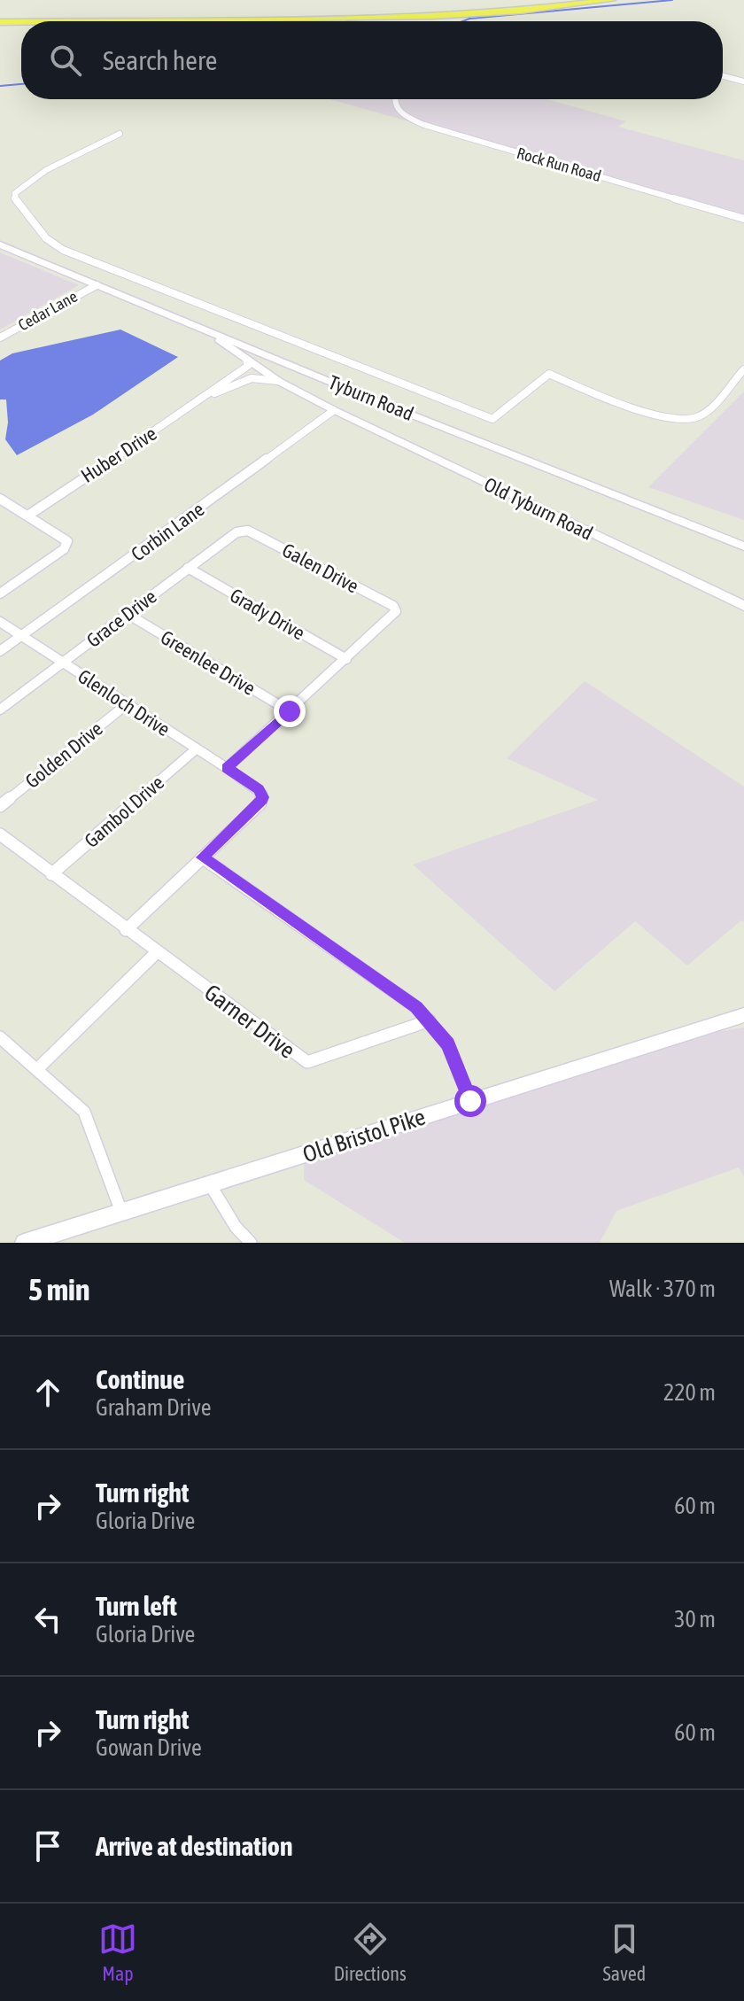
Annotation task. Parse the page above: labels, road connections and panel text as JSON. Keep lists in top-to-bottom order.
{
  "streets": {
    "main road": ["Tyburn Road", "Old Tyburn Road", "Old Bristol Pike"],
    "street": [
      "Rock Run Road",
      "Cedar Lane",
      "Huber Drive",
      "Corbin Lane",
      "Galen Drive",
      "Grady Drive",
      "Grace Drive",
      "Greenlee Drive",
      "Glenloch Drive",
      "Golden Drive",
      "Gambol Drive",
      "Garner Drive"
    ]
  },
  "crossings": [
    ["Cedar Lane", "Tyburn Road"],
    ["Tyburn Road", "Old Tyburn Road"],
    ["Huber Drive", "Old Tyburn Road"],
    ["Old Tyburn Road", "Corbin Lane"],
    ["Corbin Lane", "Glenloch Drive"],
    ["Galen Drive", "Grady Drive"],
    ["Galen Drive", "Grace Drive"],
    ["Grady Drive", "Grace Drive"],
    ["Grace Drive", "Greenlee Drive"],
    ["Grace Drive", "Glenloch Drive"],
    ["Glenloch Drive", "Golden Drive"],
    ["Glenloch Drive", "Gambol Drive"],
    ["Gambol Drive", "Garner Drive"]
  ],
  "page": {
    "search": "Search here",
    "heading": ["5 min", "Walk · 370 m"],
    "list": [
      ["Continue", "Graham Drive", "220 m"],
      ["Turn right", "Gloria Drive", "60 m"],
      ["Turn left", "Gloria Drive", "30 m"],
      ["Turn right", "Gowan Drive", "60 m"],
      "Arrive at destination"
    ],
    "nav": ["Map", "Directions", "Saved"]
  }
}
